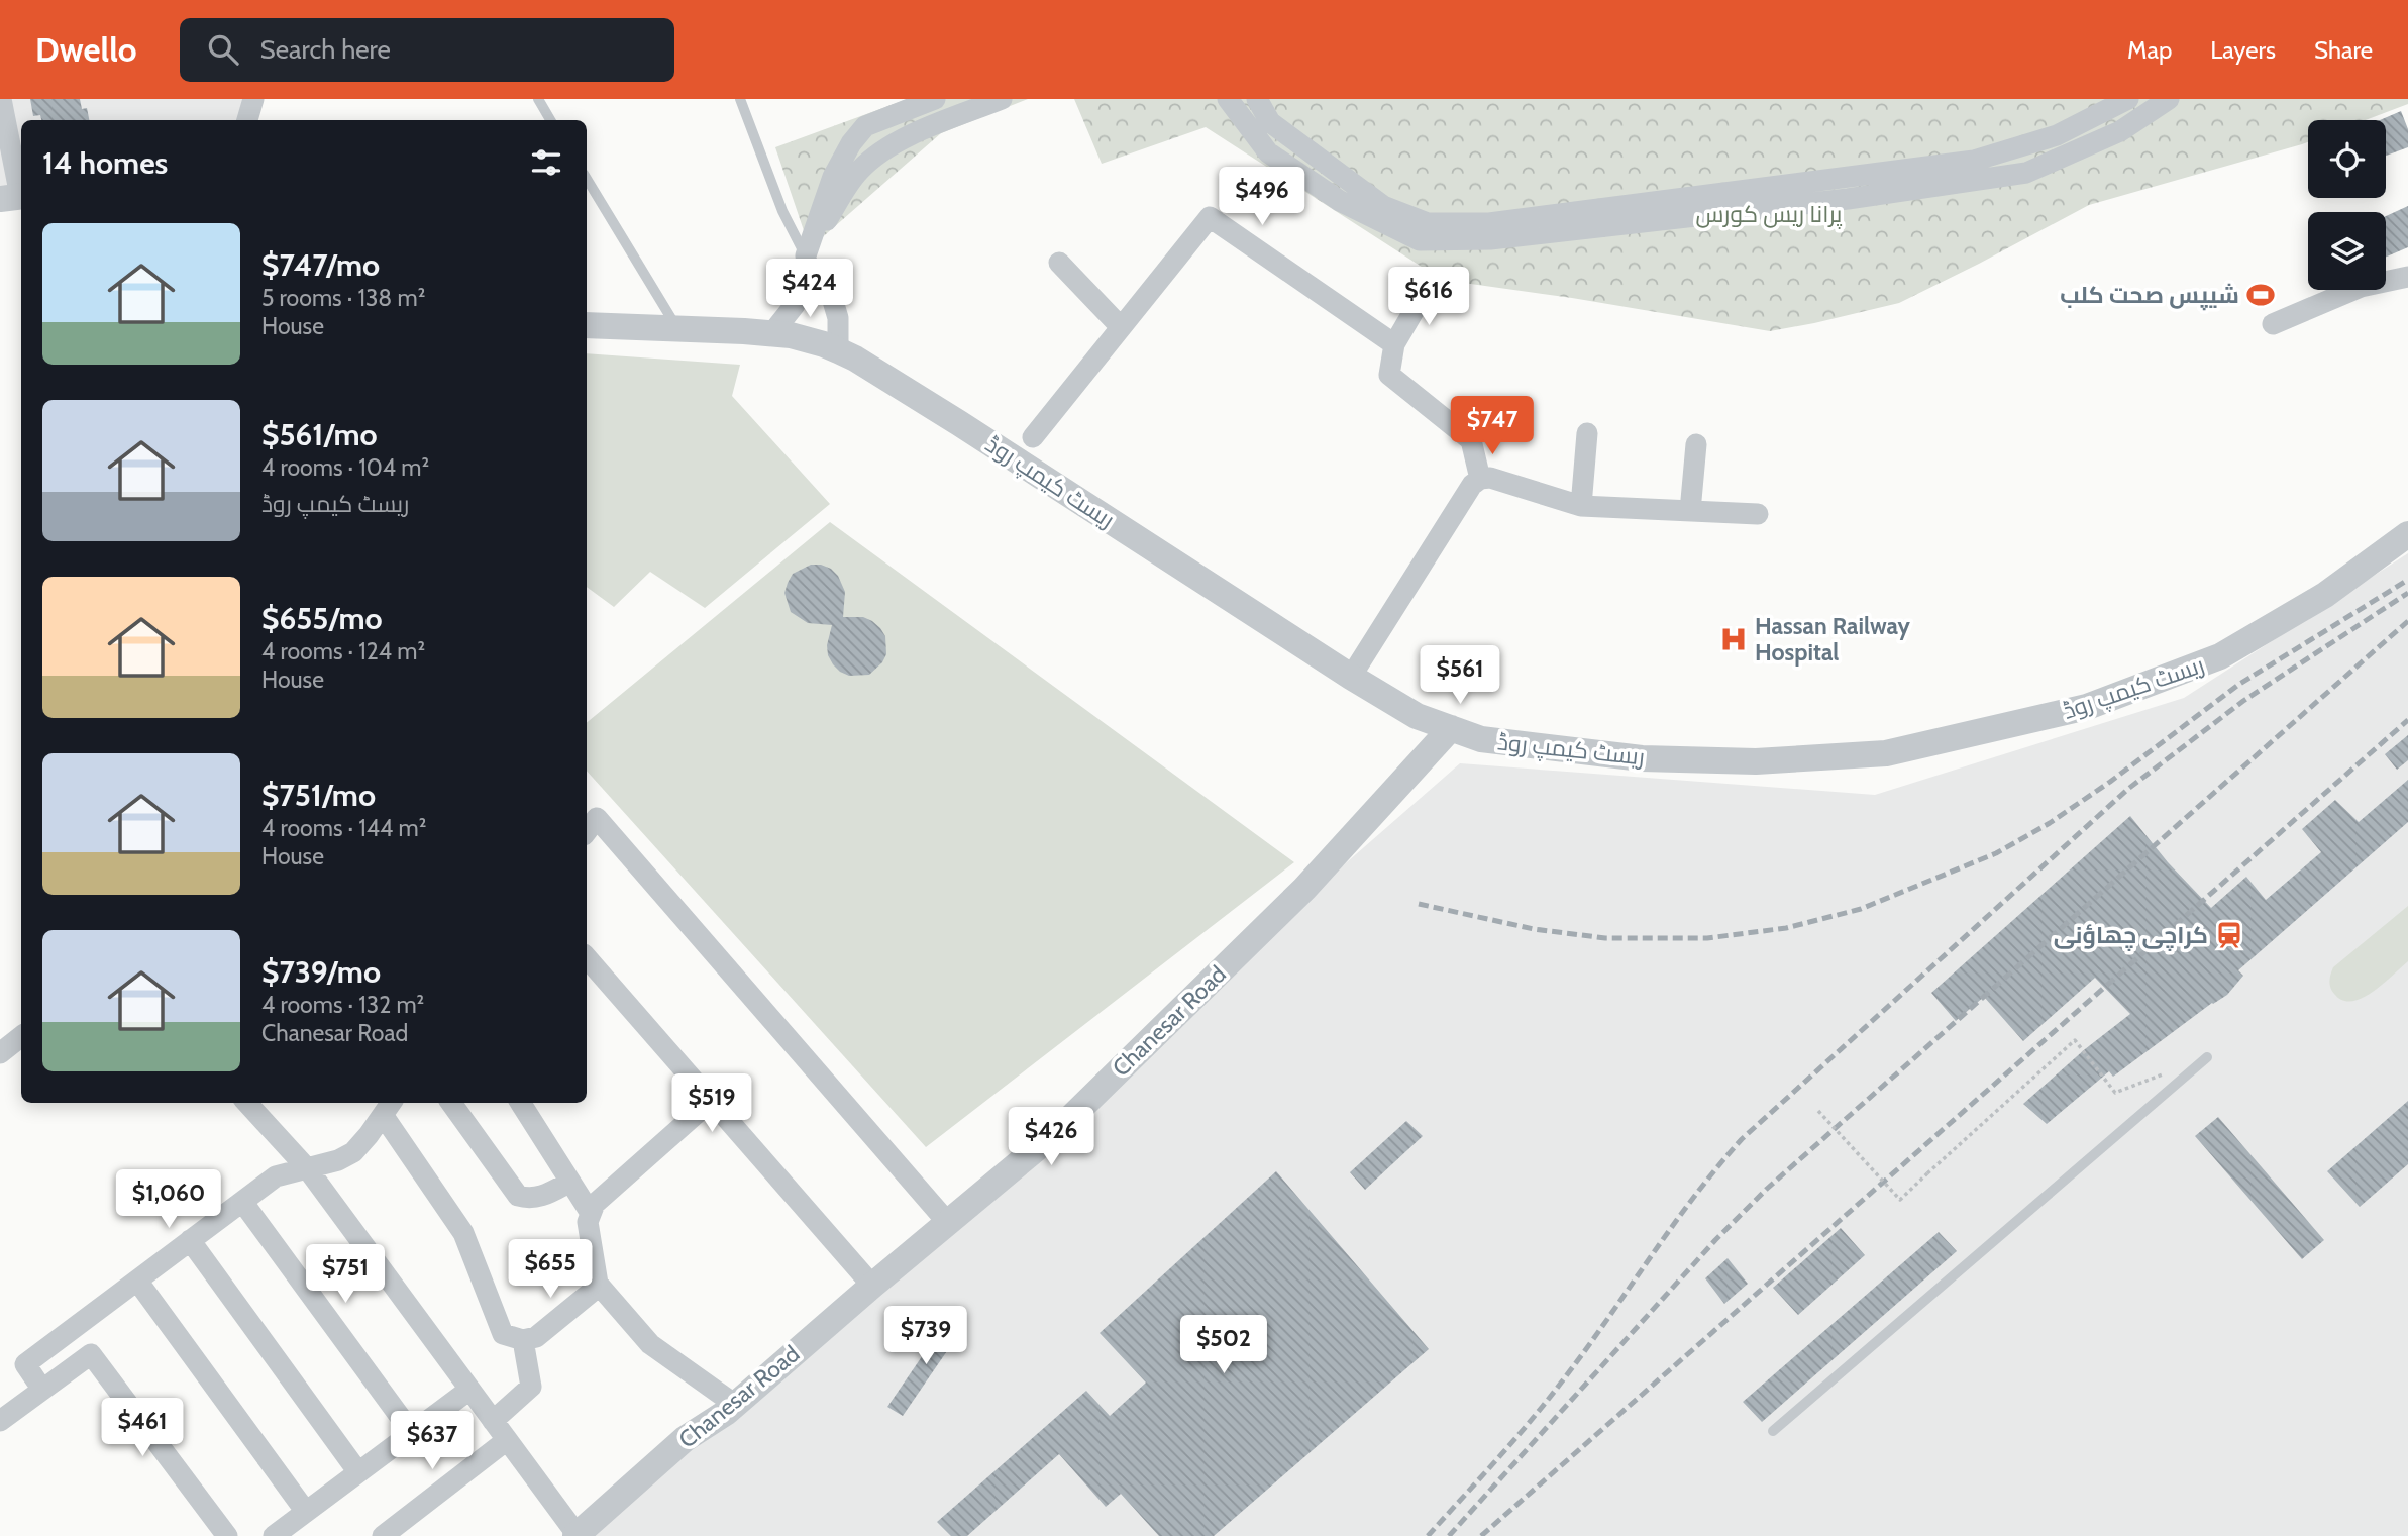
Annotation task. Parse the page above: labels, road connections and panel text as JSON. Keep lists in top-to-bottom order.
{
  "streets": {
    "street": ["ریسٹ کیمپ روڈ", "Chanesar Road"]
  },
  "crossings": [
    ["ریسٹ کیمپ روڈ", "Chanesar Road"]
  ],
  "parks": ["پرانا ریس کورس"],
  "places": {
    "sports": ["شیپس صحت کلب"],
    "hospital": ["Hassan Railway Hospital"],
    "station": ["کراچی چھاؤنی"]
  },
  "page": {
    "header": "Dwello",
    "search": "Search here",
    "nav": ["Map", "Layers", "Share"],
    "heading": "14 homes",
    "price": [
      "$496",
      "$424",
      "$616",
      "$747",
      "$561",
      "$519",
      "$426",
      "$1,060",
      "$655",
      "$751",
      "$739",
      "$502",
      "$461",
      "$637"
    ],
    "list": [
      {
        "name": "$747/mo",
        "note": "5 rooms · 138 m² · House"
      },
      {
        "name": "$561/mo",
        "note": "4 rooms · 104 m² · ریسٹ کیمپ روڈ"
      },
      {
        "name": "$655/mo",
        "note": "4 rooms · 124 m² · House"
      },
      {
        "name": "$751/mo",
        "note": "4 rooms · 144 m² · House"
      },
      {
        "name": "$739/mo",
        "note": "4 rooms · 132 m² · Chanesar Road"
      }
    ]
  }
}
